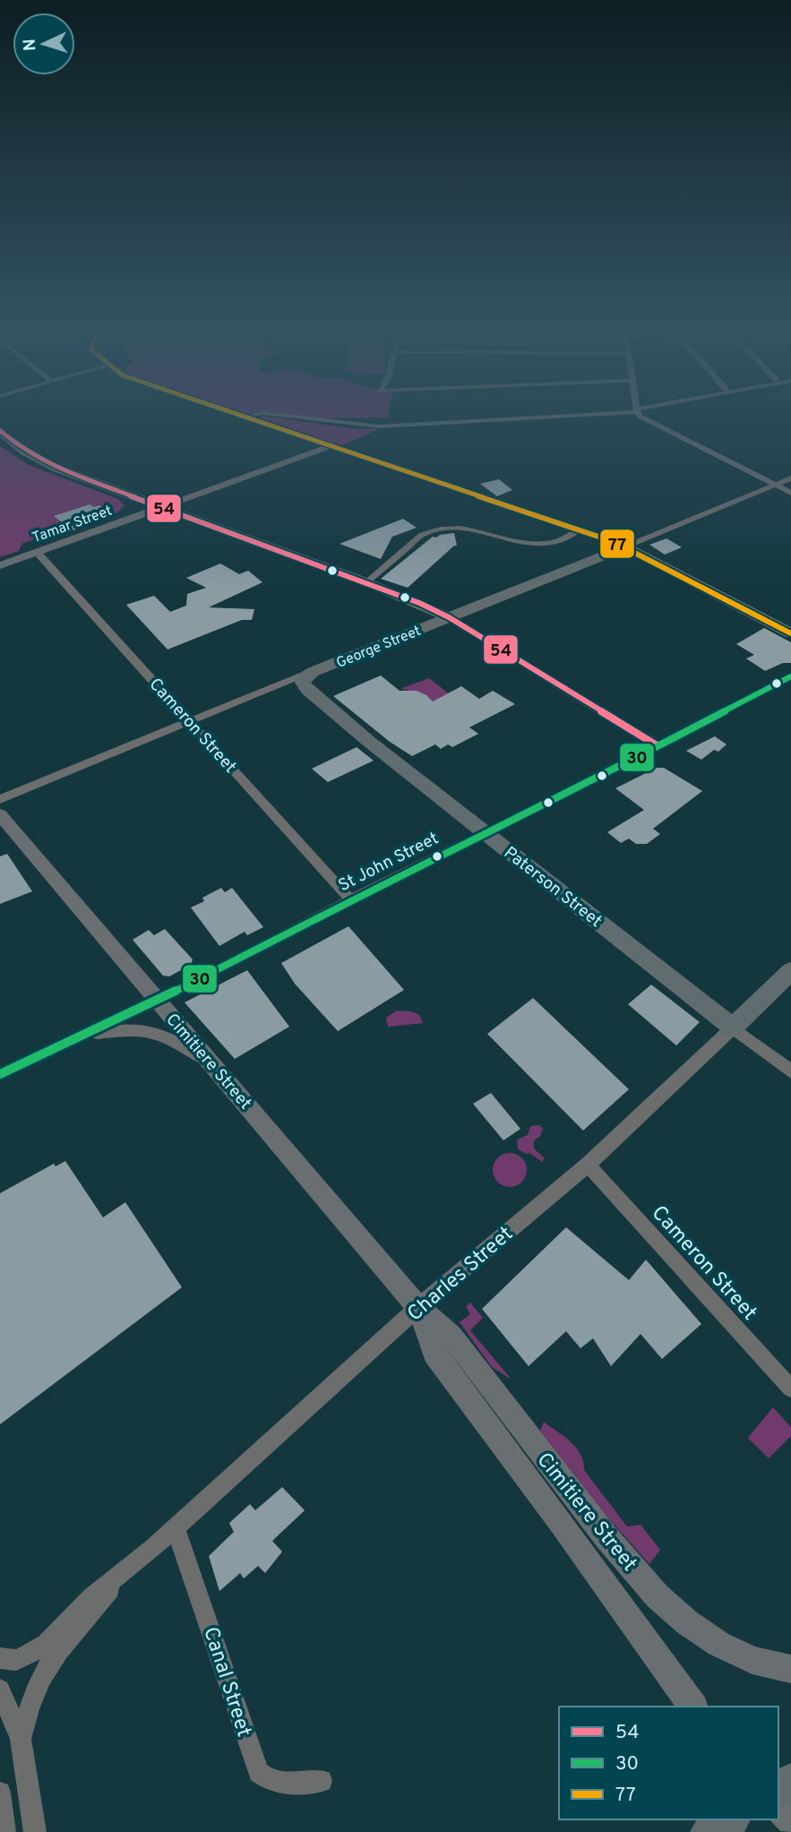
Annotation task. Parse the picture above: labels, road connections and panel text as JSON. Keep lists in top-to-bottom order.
{
  "streets": {
    "highway": ["George Street", "Paterson Street", "Charles Street"],
    "main road": ["Tamar Street", "Cimitiere Street"],
    "street": ["Cameron Street", "St John Street", "Canal Street"]
  },
  "crossings": [
    ["Tamar Street", "Cameron Street"],
    ["George Street", "Cameron Street"],
    ["George Street", "Paterson Street"],
    ["Cameron Street", "St John Street"],
    ["Cameron Street", "Charles Street"],
    ["St John Street", "Paterson Street"],
    ["St John Street", "Cimitiere Street"],
    ["Paterson Street", "Charles Street"],
    ["Cimitiere Street", "Charles Street"],
    ["Charles Street", "Canal Street"]
  ],
  "lines": ["transit line 77", "transit line 54", "transit line 30"],
  "legend": ["54", "30", "77"],
  "north": "left"
}
